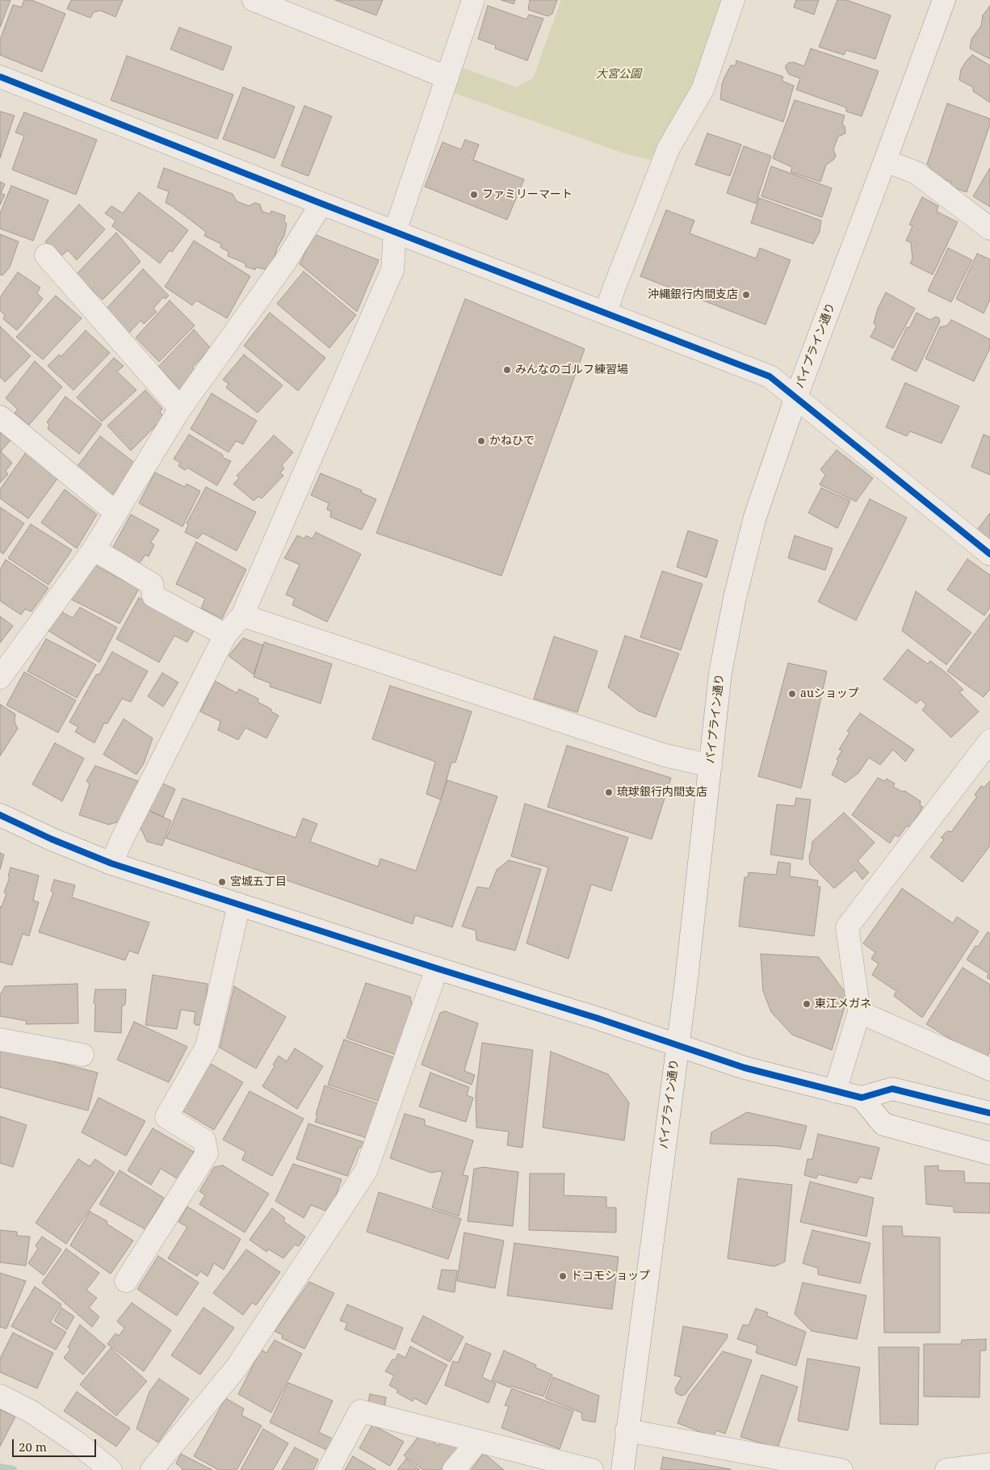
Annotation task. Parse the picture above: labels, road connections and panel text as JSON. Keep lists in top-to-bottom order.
{
  "streets": {
    "street": ["パイプライン通り"]
  },
  "parks": ["大宮公園"],
  "places": [
    "ファミリーマート",
    "沖縄銀行内間支店",
    "みんなのゴルフ練習場",
    "かねひで",
    "auショップ",
    "琉球銀行内間支店",
    "宮城五丁目",
    "東江メガネ",
    "ドコモショップ"
  ],
  "scale_bar": "20 m"
}
